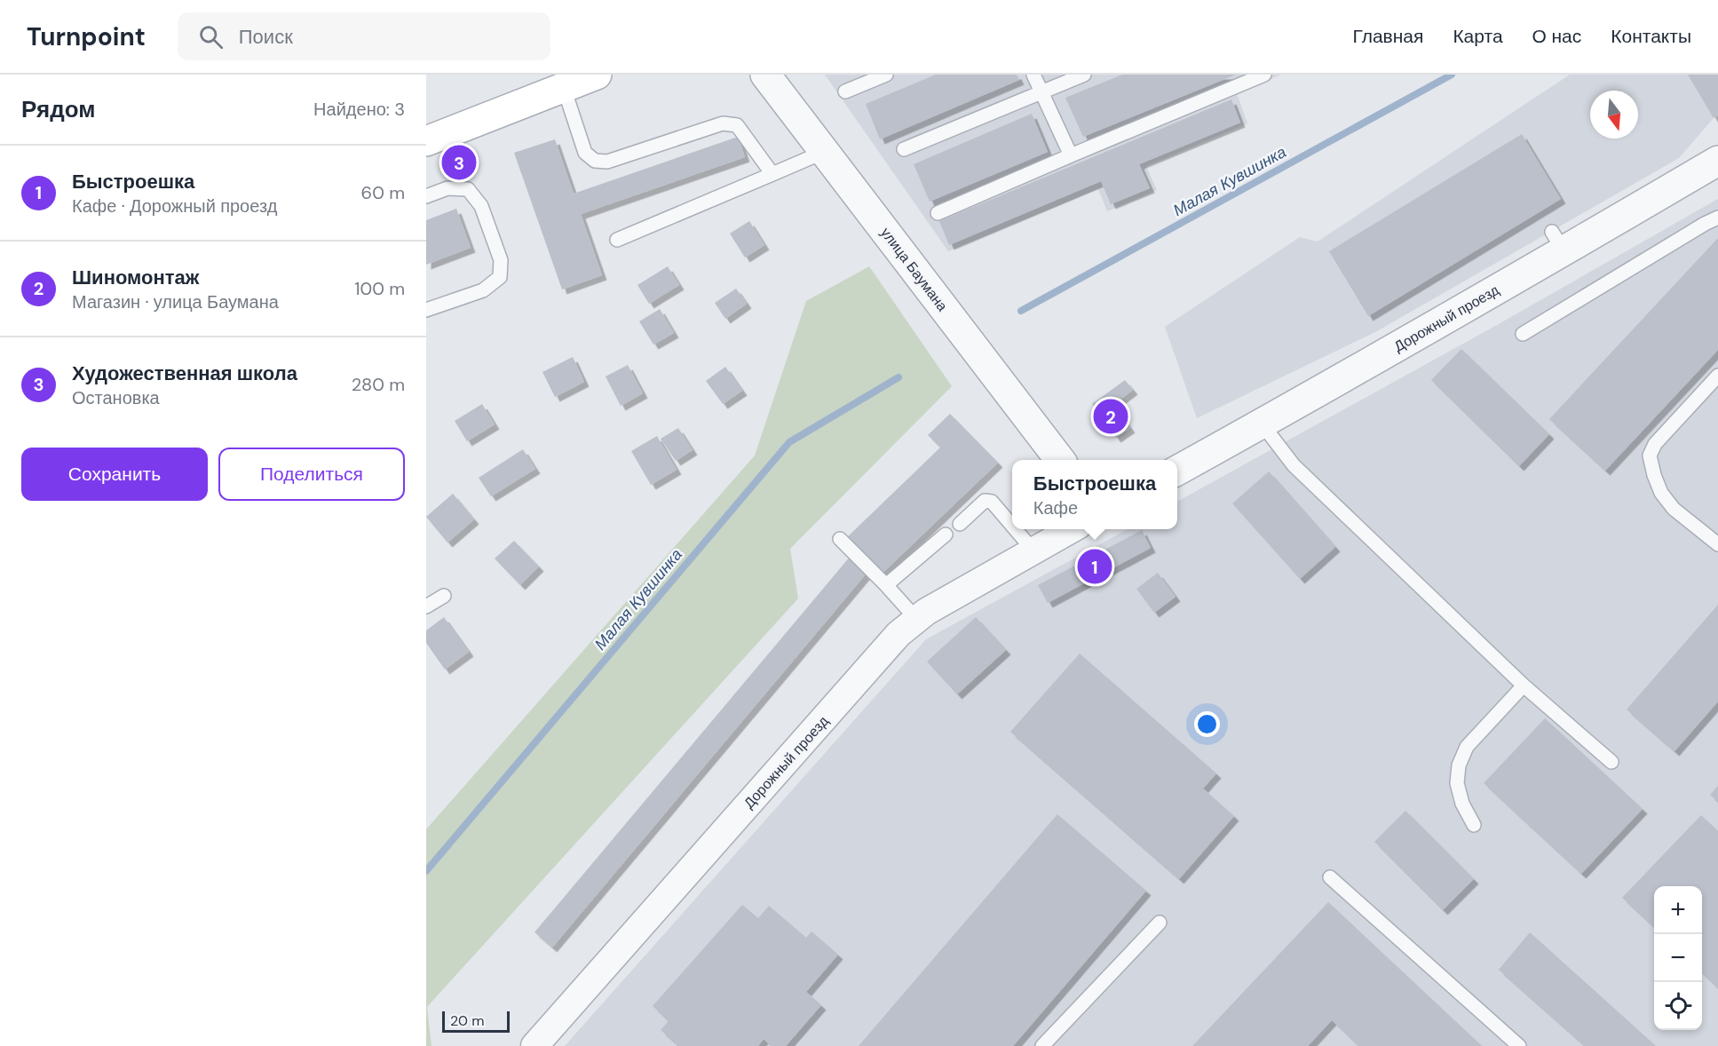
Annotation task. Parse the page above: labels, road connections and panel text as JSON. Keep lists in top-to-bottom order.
{
  "streets": {
    "street": ["улица Баумана", "Дорожный проезд"]
  },
  "water": ["Малая Кувшинка"],
  "scale_bar": "20 m",
  "north": "bottom",
  "page": {
    "header": "Turnpoint",
    "search": "Поиск",
    "nav": [
      "Главная",
      "Карта",
      "О нас",
      "Контакты"
    ],
    "heading": ["Рядом", "Найдено: 3"],
    "pins": ["3", "2", "1"],
    "list": [
      {
        "mark": "1",
        "name": "Быстроешка",
        "note": "Кафе · Дорожный проезд",
        "value": "60 m"
      },
      {
        "mark": "2",
        "name": "Шиномонтаж",
        "note": "Магазин · улица Баумана",
        "value": "100 m"
      },
      {
        "mark": "3",
        "name": "Художественная школа",
        "note": "Остановка",
        "value": "280 m"
      }
    ],
    "buttons": ["Сохранить", "Поделиться"],
    "popup": ["Быстроешка", "Кафе"],
    "map_buttons": ["+", "−"],
    "scale": "20 m"
  }
}
